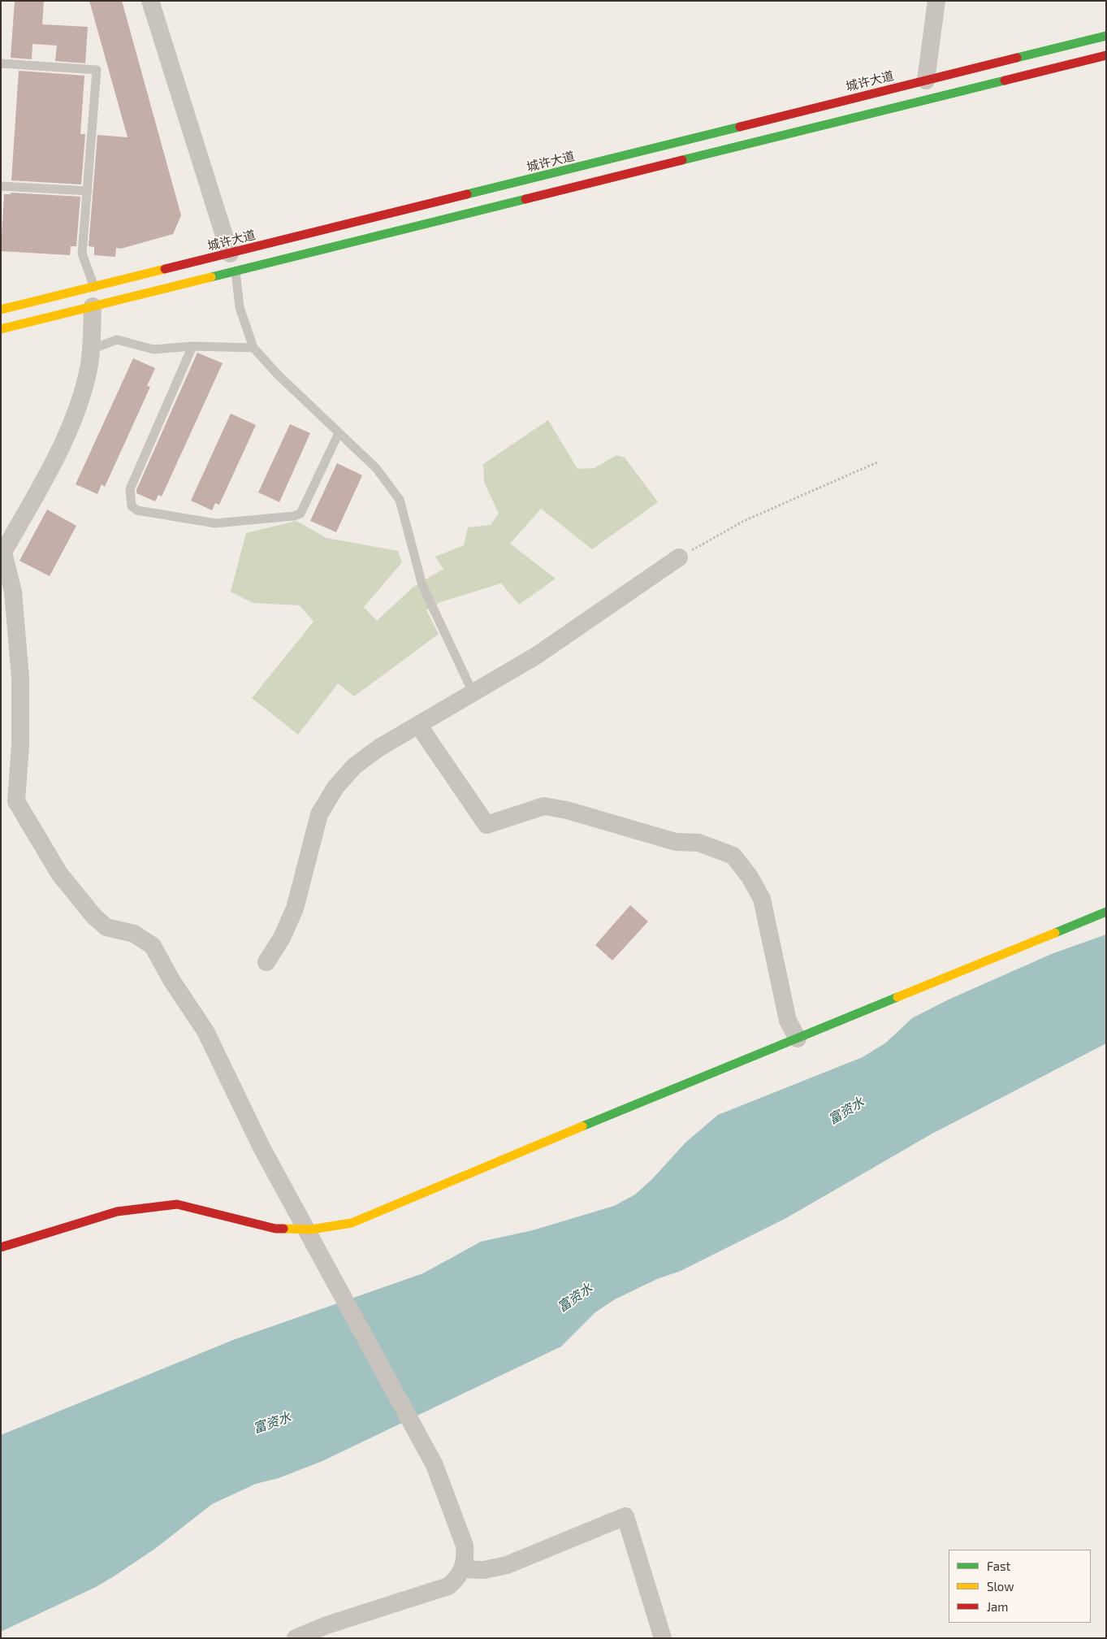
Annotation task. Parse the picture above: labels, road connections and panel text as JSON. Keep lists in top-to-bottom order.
{
  "streets": {
    "main road": ["城许大道"]
  },
  "water": ["富资水"],
  "legend": ["Fast", "Slow", "Jam"]
}
